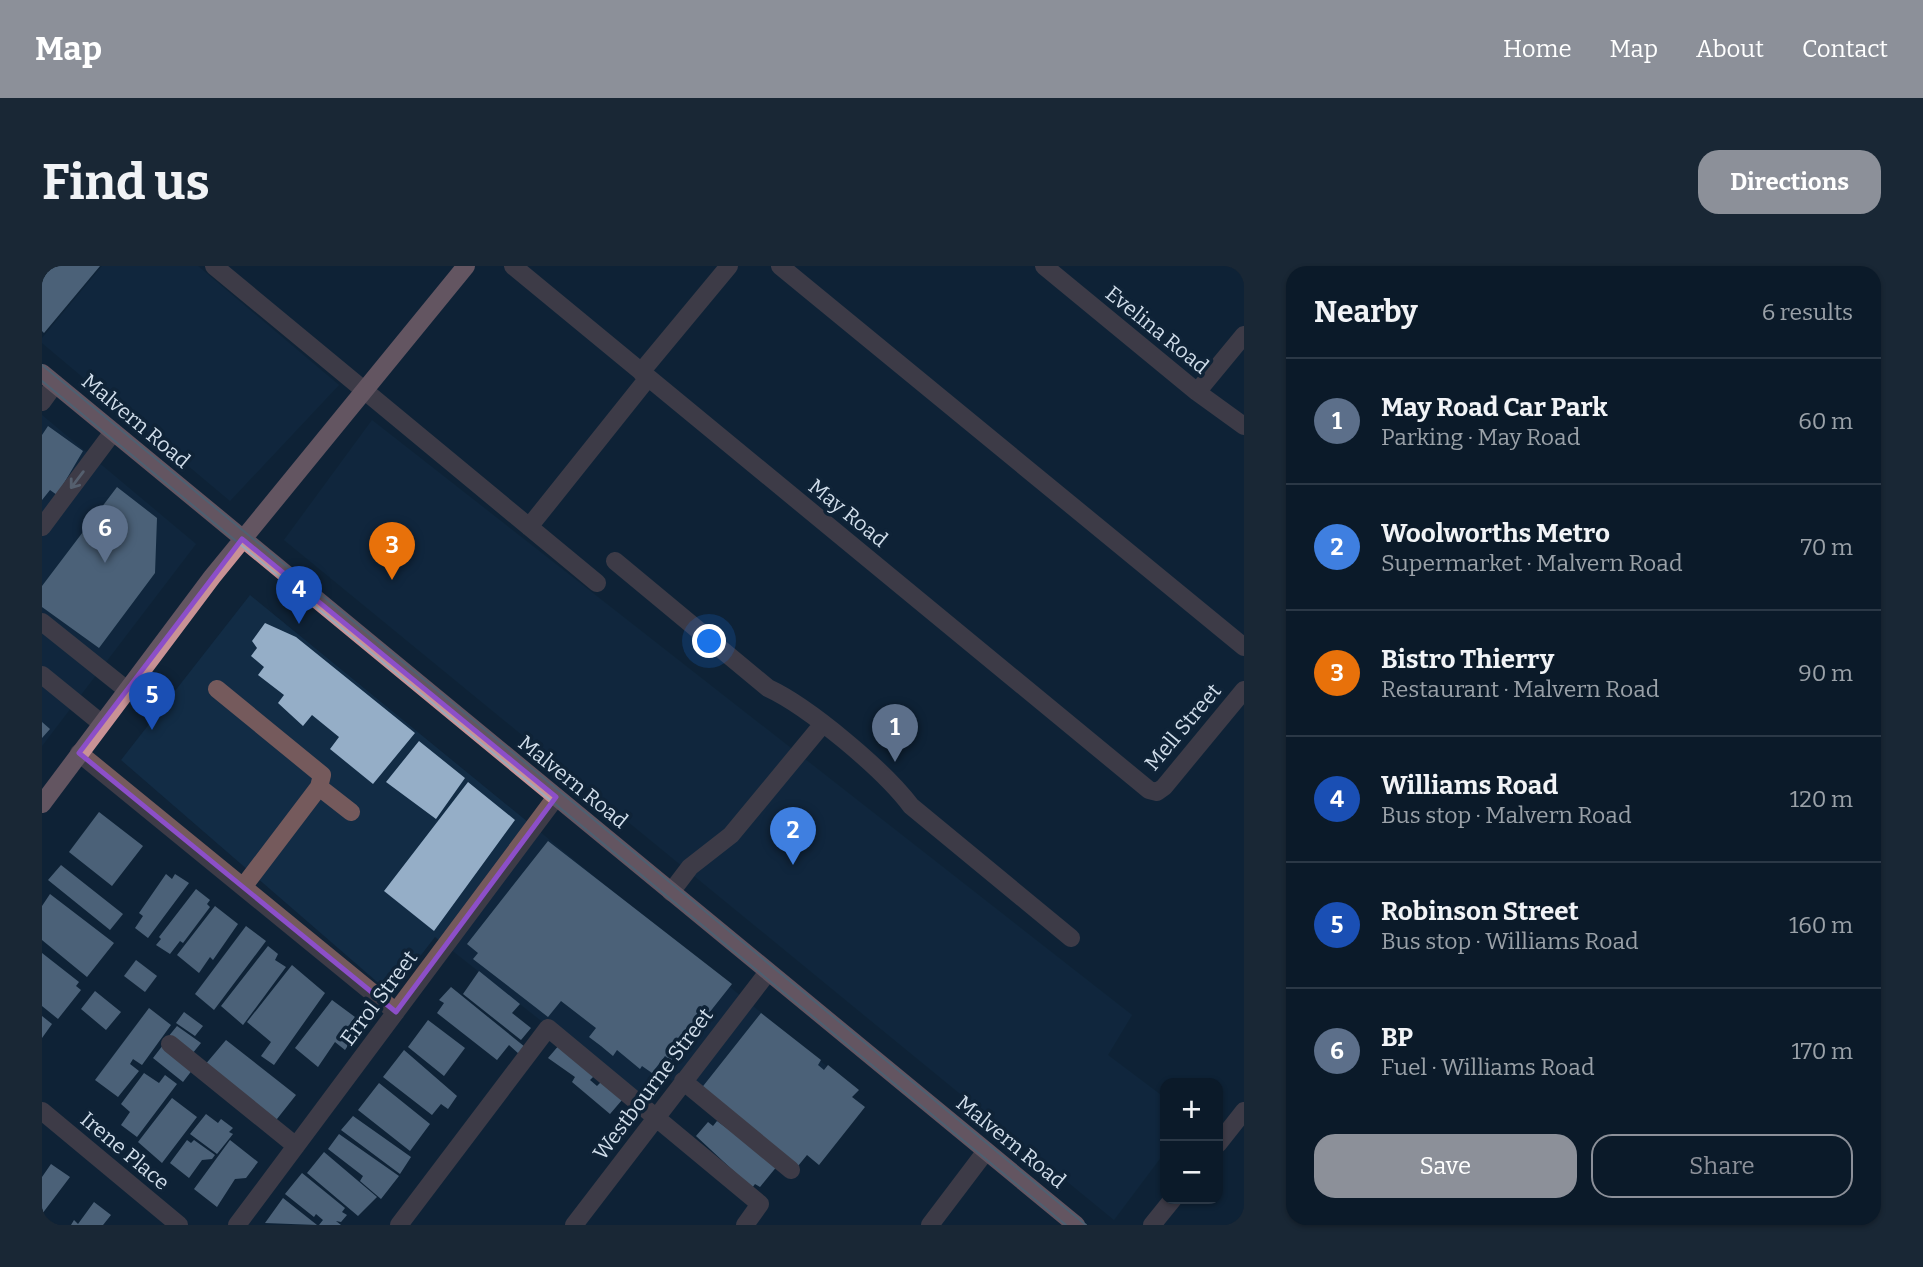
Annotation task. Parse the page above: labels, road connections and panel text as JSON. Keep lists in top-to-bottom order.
{
  "streets": {
    "main road": ["Malvern Road"],
    "street": [
      "Evelina Road",
      "May Road",
      "Mell Street",
      "Errol Street",
      "Westbourne Street",
      "Irene Place"
    ]
  },
  "crossings": [
    ["Malvern Road", "Errol Street"],
    ["Malvern Road", "Westbourne Street"],
    ["May Road", "Mell Street"]
  ],
  "page": {
    "header": "Map",
    "nav": [
      "Home",
      "Map",
      "About",
      "Contact"
    ],
    "buttons": [
      "Directions",
      ["Save", "Share"]
    ],
    "title": "Find us",
    "heading": ["Nearby", "6 results"],
    "list": [
      {
        "mark": "1",
        "name": "May Road Car Park",
        "note": "Parking · May Road",
        "value": "60 m"
      },
      {
        "mark": "2",
        "name": "Woolworths Metro",
        "note": "Supermarket · Malvern Road",
        "value": "70 m"
      },
      {
        "mark": "3",
        "name": "Bistro Thierry",
        "note": "Restaurant · Malvern Road",
        "value": "90 m"
      },
      {
        "mark": "4",
        "name": "Williams Road",
        "note": "Bus stop · Malvern Road",
        "value": "120 m"
      },
      {
        "mark": "5",
        "name": "Robinson Street",
        "note": "Bus stop · Williams Road",
        "value": "160 m"
      },
      {
        "mark": "6",
        "name": "BP",
        "note": "Fuel · Williams Road",
        "value": "170 m"
      }
    ],
    "pins": [
      "6",
      "3",
      "4",
      "5",
      "1",
      "2"
    ],
    "map_buttons": ["+", "−"]
  }
}
